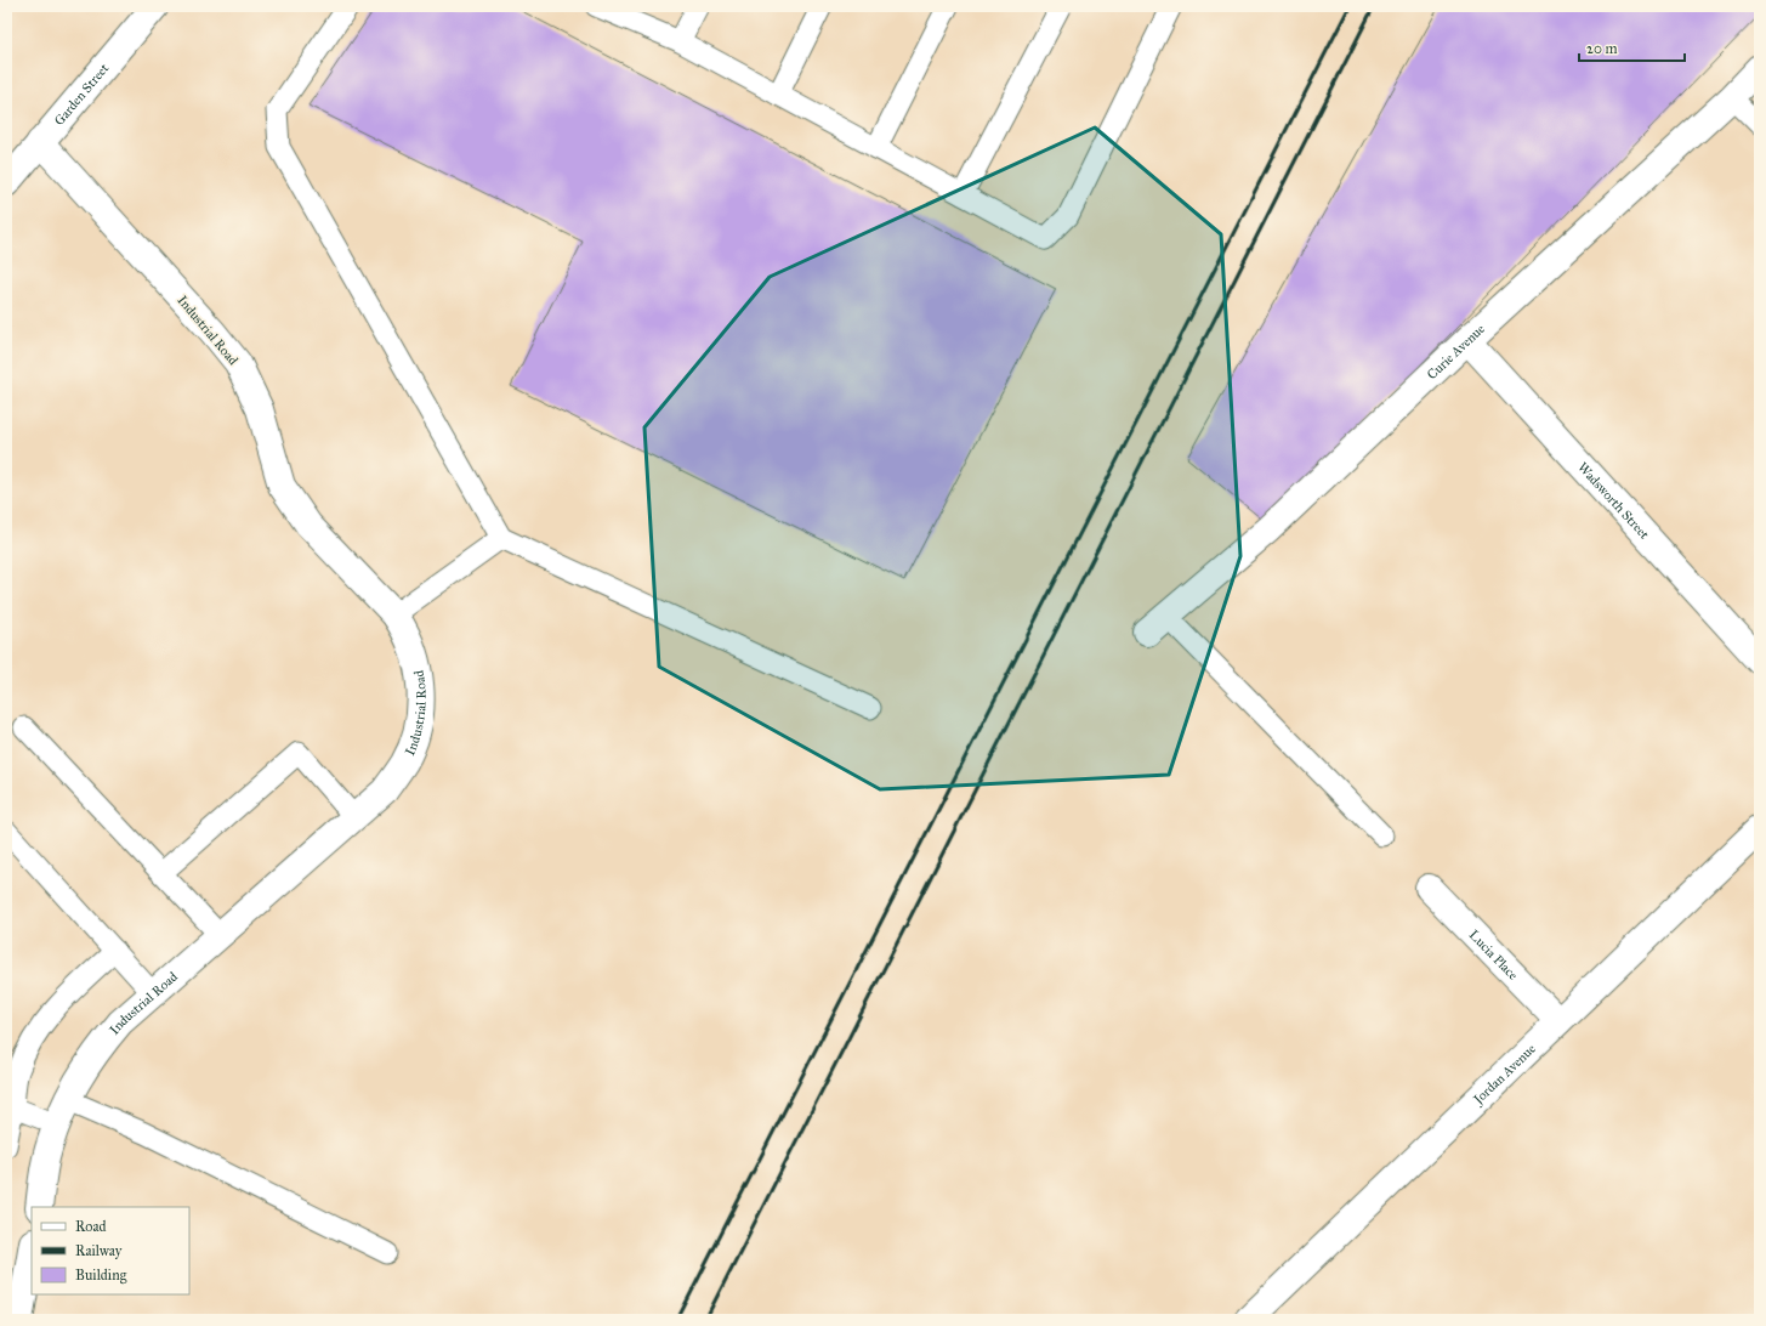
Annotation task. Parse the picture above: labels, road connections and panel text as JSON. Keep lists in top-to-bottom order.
{
  "streets": {
    "street": [
      "Garden Street",
      "Industrial Road",
      "Curie Avenue",
      "Wadsworth Street",
      "Lucia Place",
      "Jordan Avenue"
    ]
  },
  "crossings": [
    ["Garden Street", "Industrial Road"],
    ["Curie Avenue", "Wadsworth Street"],
    ["Lucia Place", "Jordan Avenue"]
  ],
  "legend": ["Road", "Railway", "Building"],
  "scale_bar": "20 m"
}
